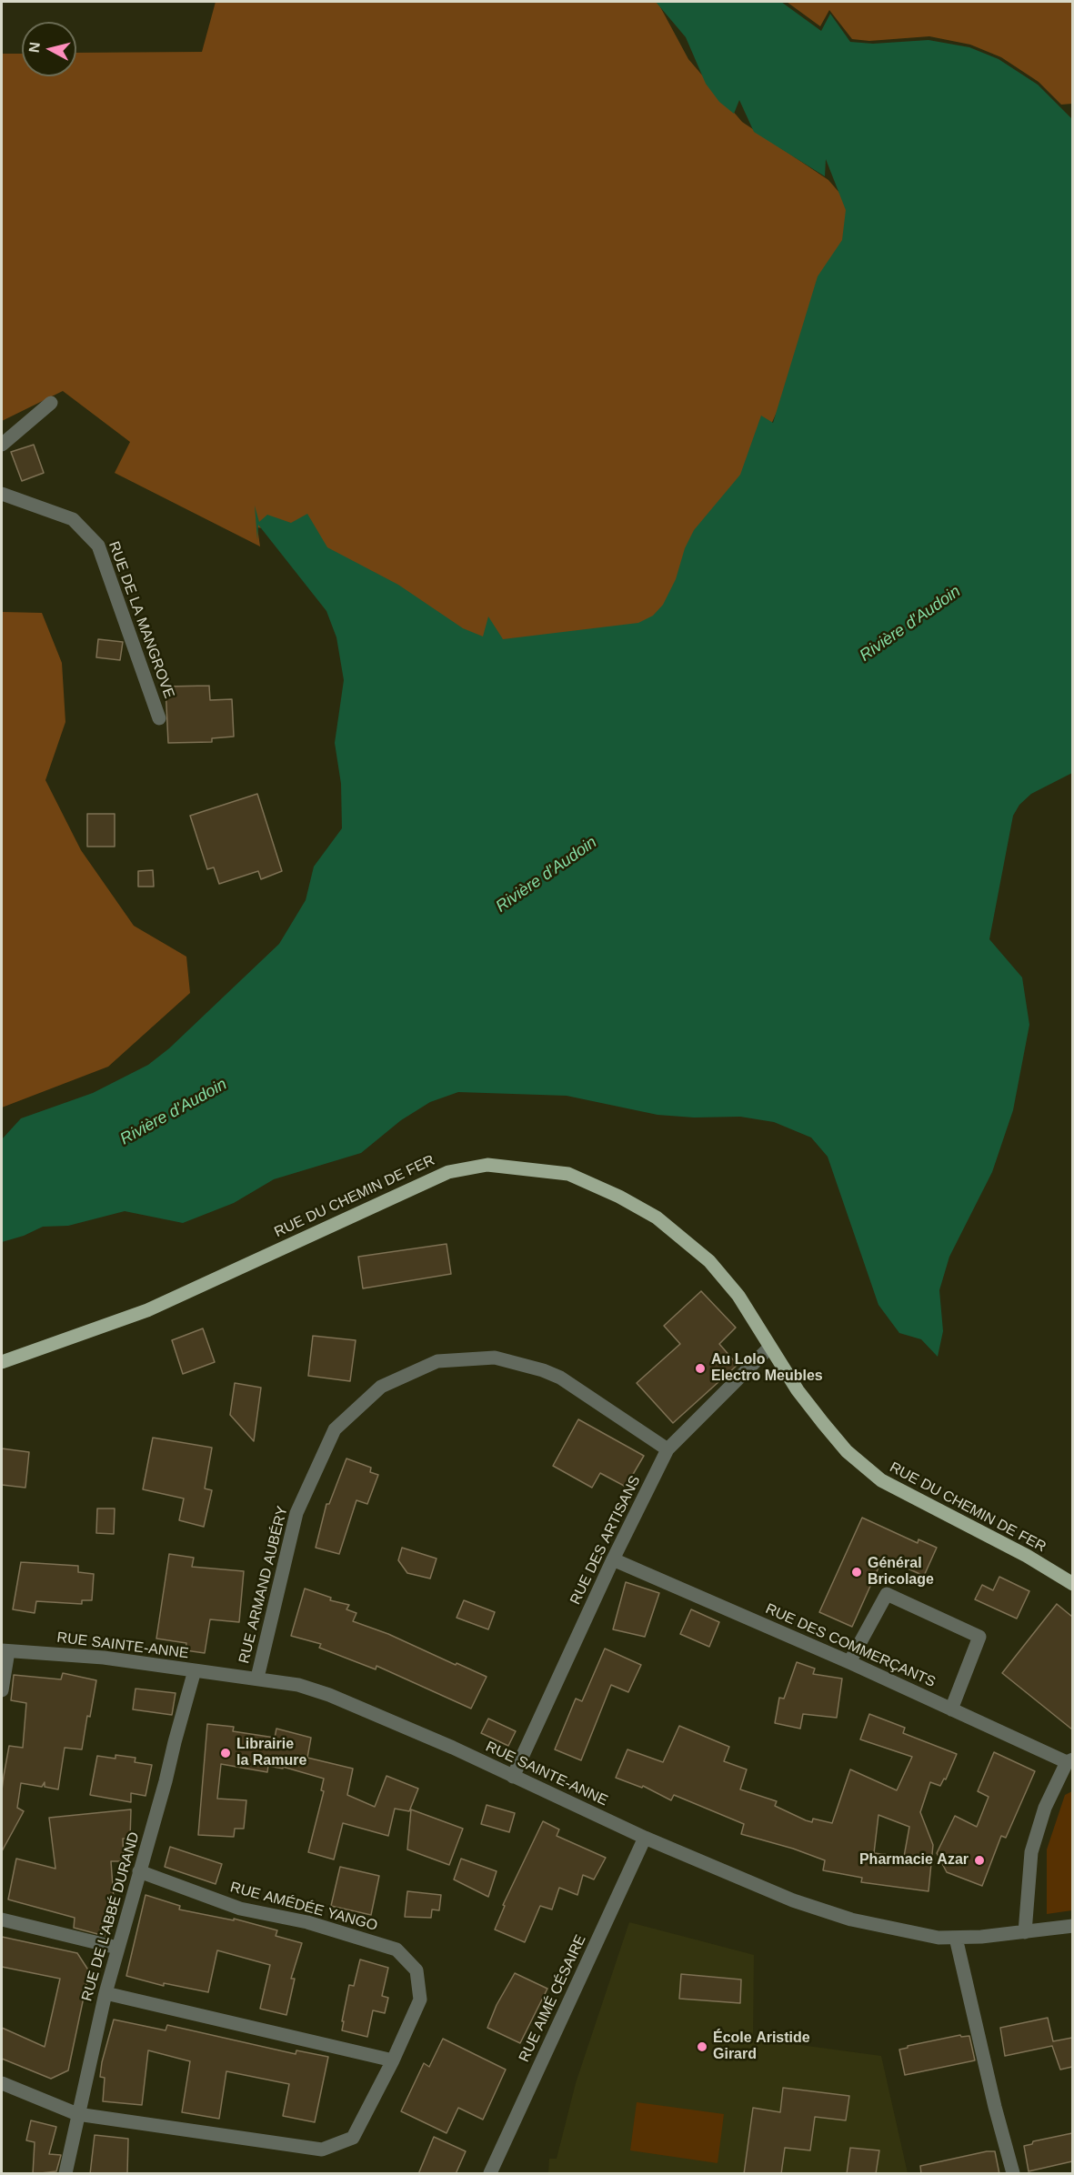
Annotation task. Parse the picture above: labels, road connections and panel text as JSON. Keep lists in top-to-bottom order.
{
  "streets": {
    "main road": ["RUE DU CHEMIN DE FER"],
    "street": [
      "RUE DE LA MANGROVE",
      "RUE DES ARTISANS",
      "RUE ARMAND AUBÉRY",
      "RUE SAINTE-ANNE",
      "RUE DES COMMERÇANTS",
      "RUE AMÉDÉE YANGO",
      "RUE DE L'ABBÉ DURAND",
      "RUE AIMÉ CÉSAIRE"
    ]
  },
  "crossings": [
    ["RUE DU CHEMIN DE FER", "RUE DES ARTISANS"],
    ["RUE DES ARTISANS", "RUE ARMAND AUBÉRY"],
    ["RUE DES ARTISANS", "RUE SAINTE-ANNE"],
    ["RUE DES ARTISANS", "RUE DES COMMERÇANTS"],
    ["RUE ARMAND AUBÉRY", "RUE SAINTE-ANNE"],
    ["RUE SAINTE-ANNE", "RUE DE L'ABBÉ DURAND"],
    ["RUE SAINTE-ANNE", "RUE AIMÉ CÉSAIRE"],
    ["RUE AMÉDÉE YANGO", "RUE DE L'ABBÉ DURAND"]
  ],
  "water": ["Rivière d'Audoin"],
  "places": [
    "Au Lolo Electro Meubles",
    "Général Bricolage",
    "Librairie la Ramure",
    "Pharmacie Azar",
    "École Aristide Girard"
  ],
  "north": "left"
}
